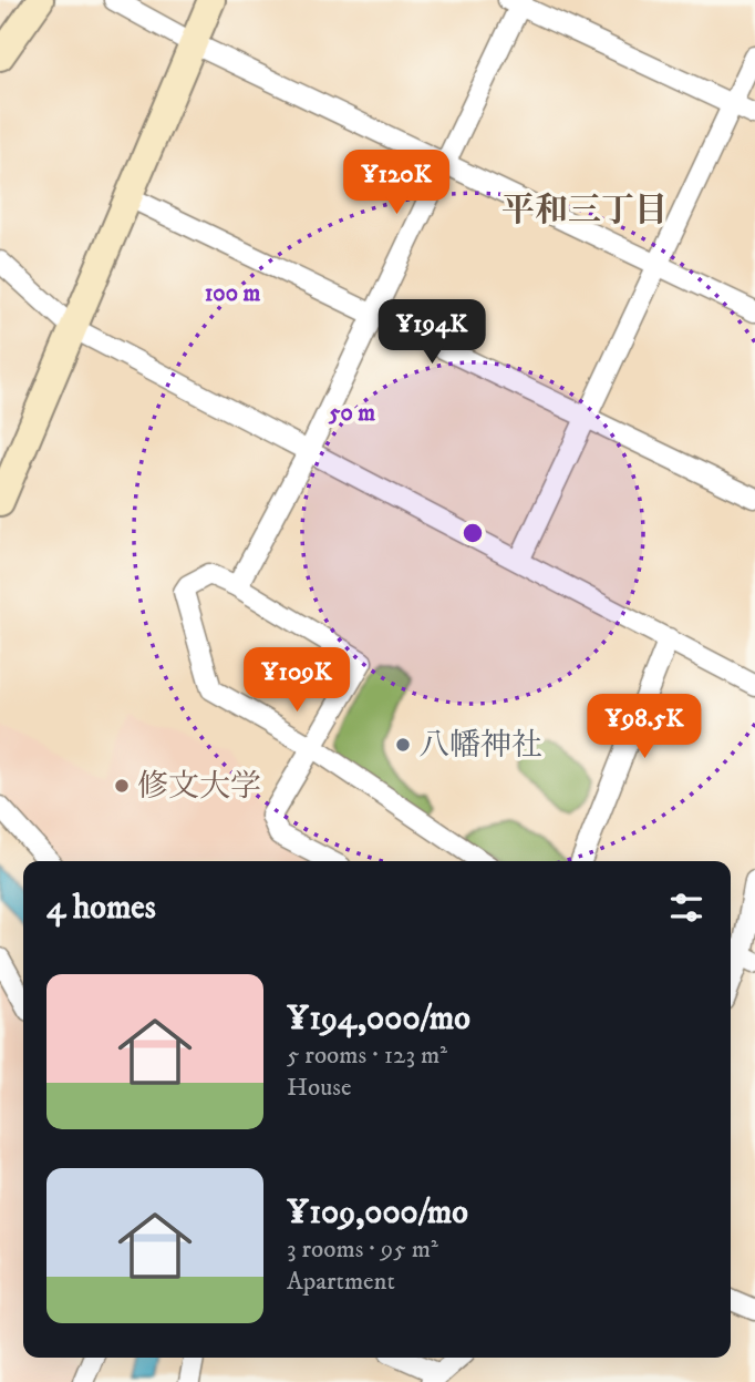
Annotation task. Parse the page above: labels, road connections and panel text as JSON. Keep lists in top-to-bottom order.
{
  "districts": ["平和三丁目"],
  "places": ["八幡神社", "修文大学"],
  "page": {
    "price": [
      "¥120K",
      "¥194K",
      "¥109K",
      "¥98.5K"
    ],
    "heading": "4 homes",
    "list": [
      {
        "name": "¥194,000/mo",
        "note": "5 rooms · 123 m² · House"
      },
      {
        "name": "¥109,000/mo",
        "note": "3 rooms · 95 m² · Apartment"
      }
    ]
  },
  "rings": ["100 m", "50 m"]
}
